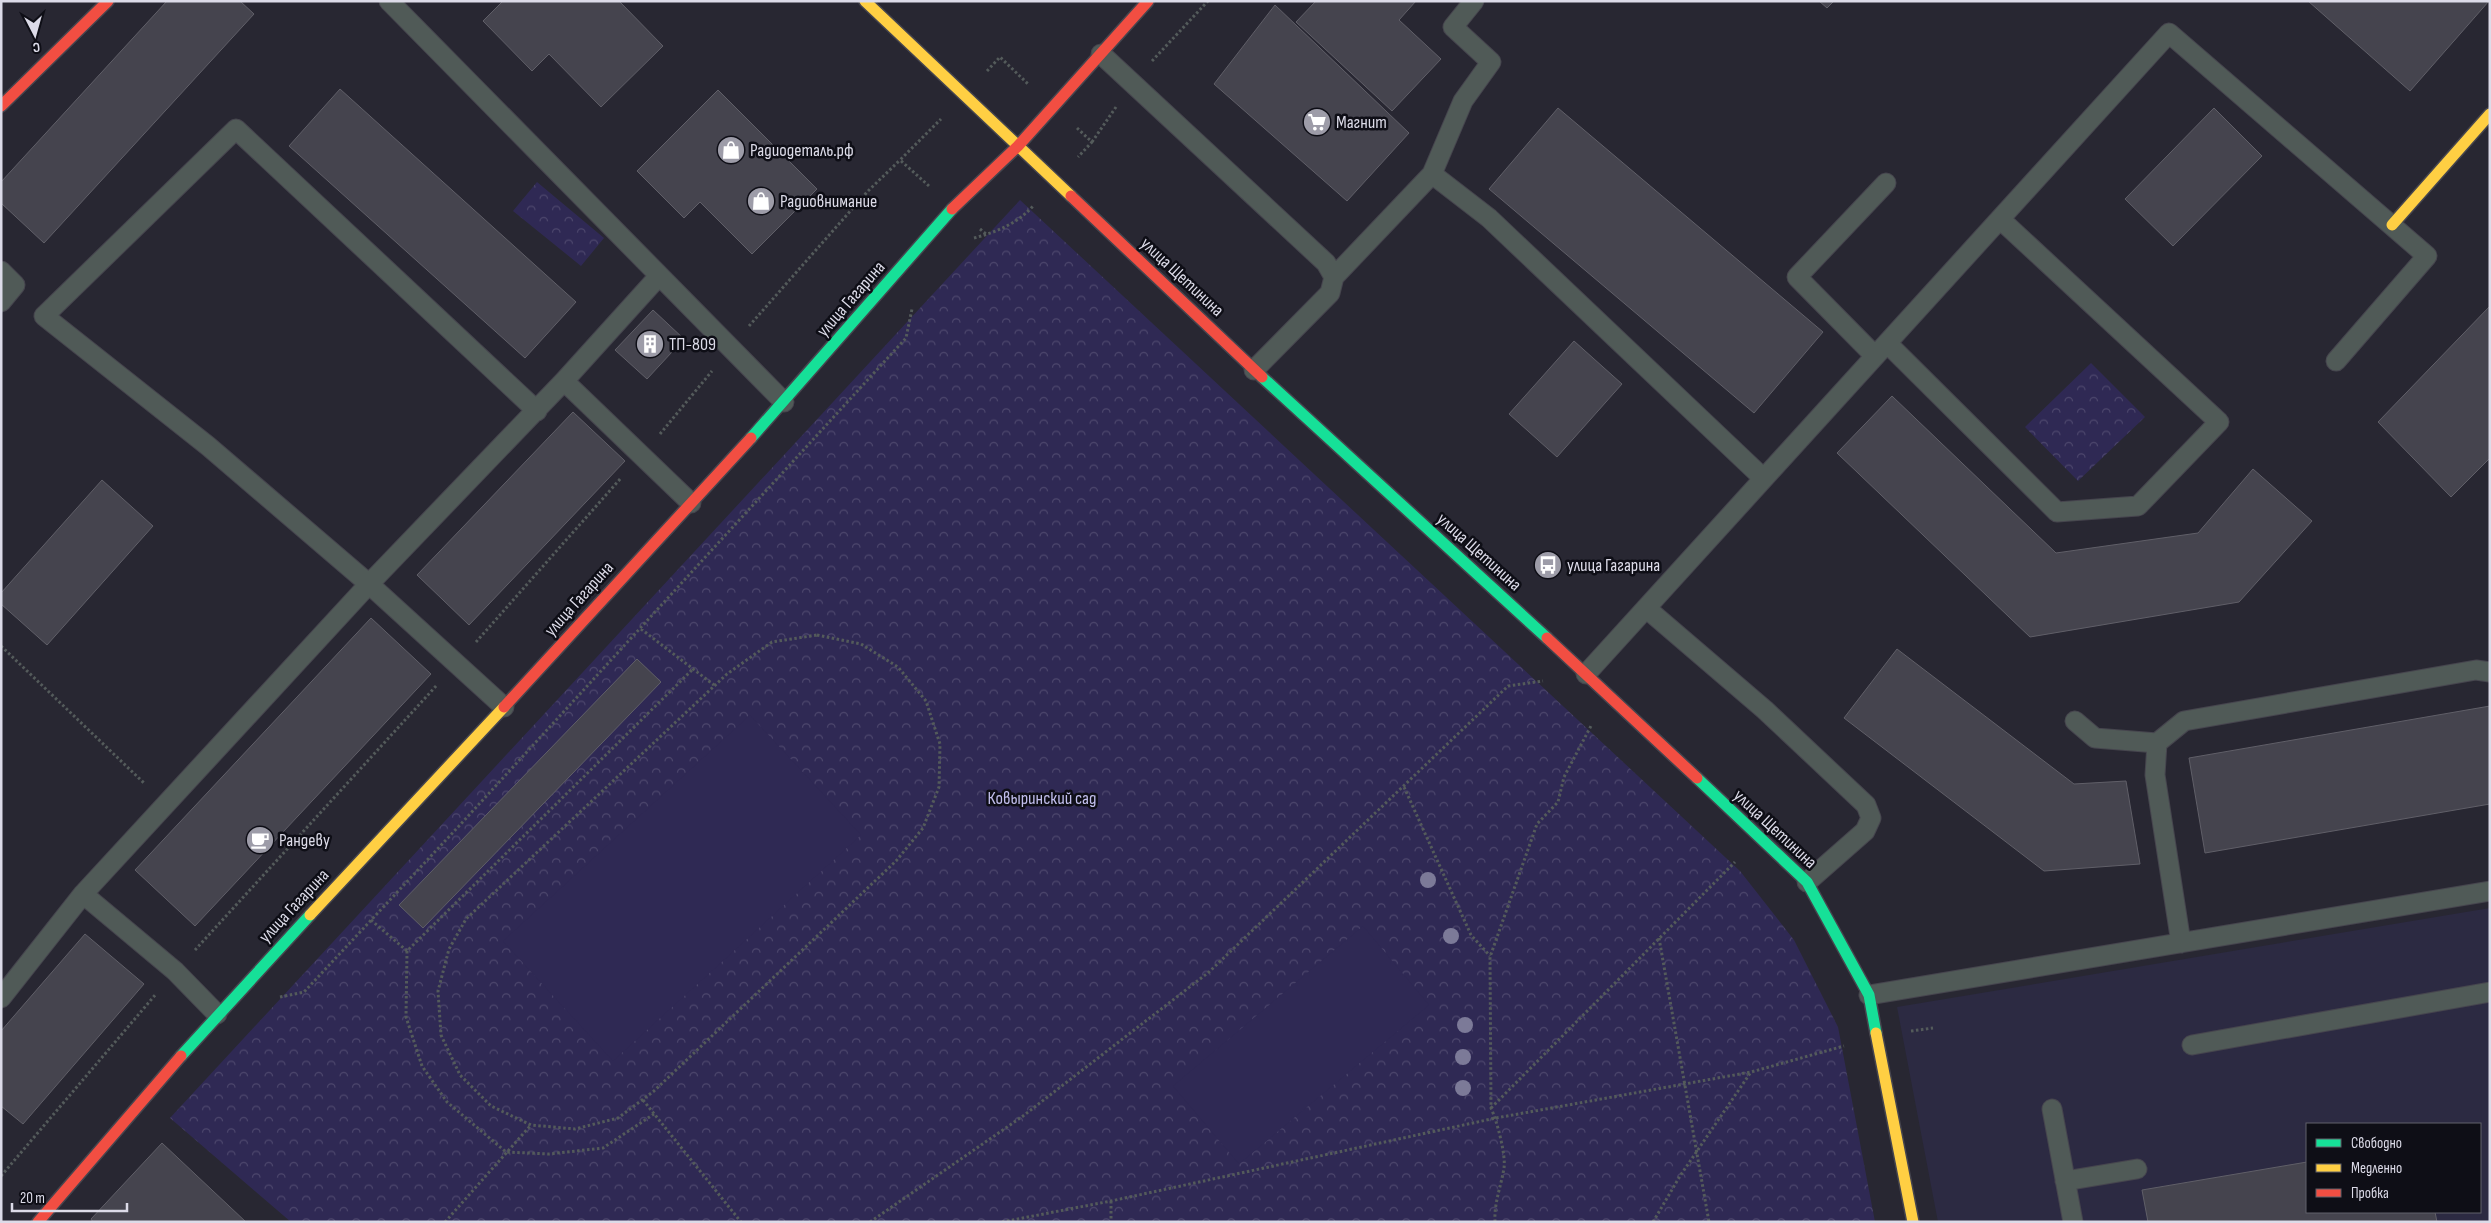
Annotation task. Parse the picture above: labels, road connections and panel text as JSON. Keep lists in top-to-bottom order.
{
  "streets": {
    "street": ["улица Щетинина", "улица Гагарина"]
  },
  "crossings": [
    ["улица Щетинина", "улица Гагарина"]
  ],
  "parks": ["Ковыринский сад"],
  "places": {
    "supermarket": ["Магнит"],
    "shop": ["Радиодеталь.рф", "Радиовнимание"],
    "building": ["ТП-809"],
    "bus stop": ["улица Гагарина"],
    "cafe": ["Рандеву"]
  },
  "legend": ["Свободно", "Медленно", "Пробка"],
  "scale_bar": "20 m",
  "north": "bottom"
}
